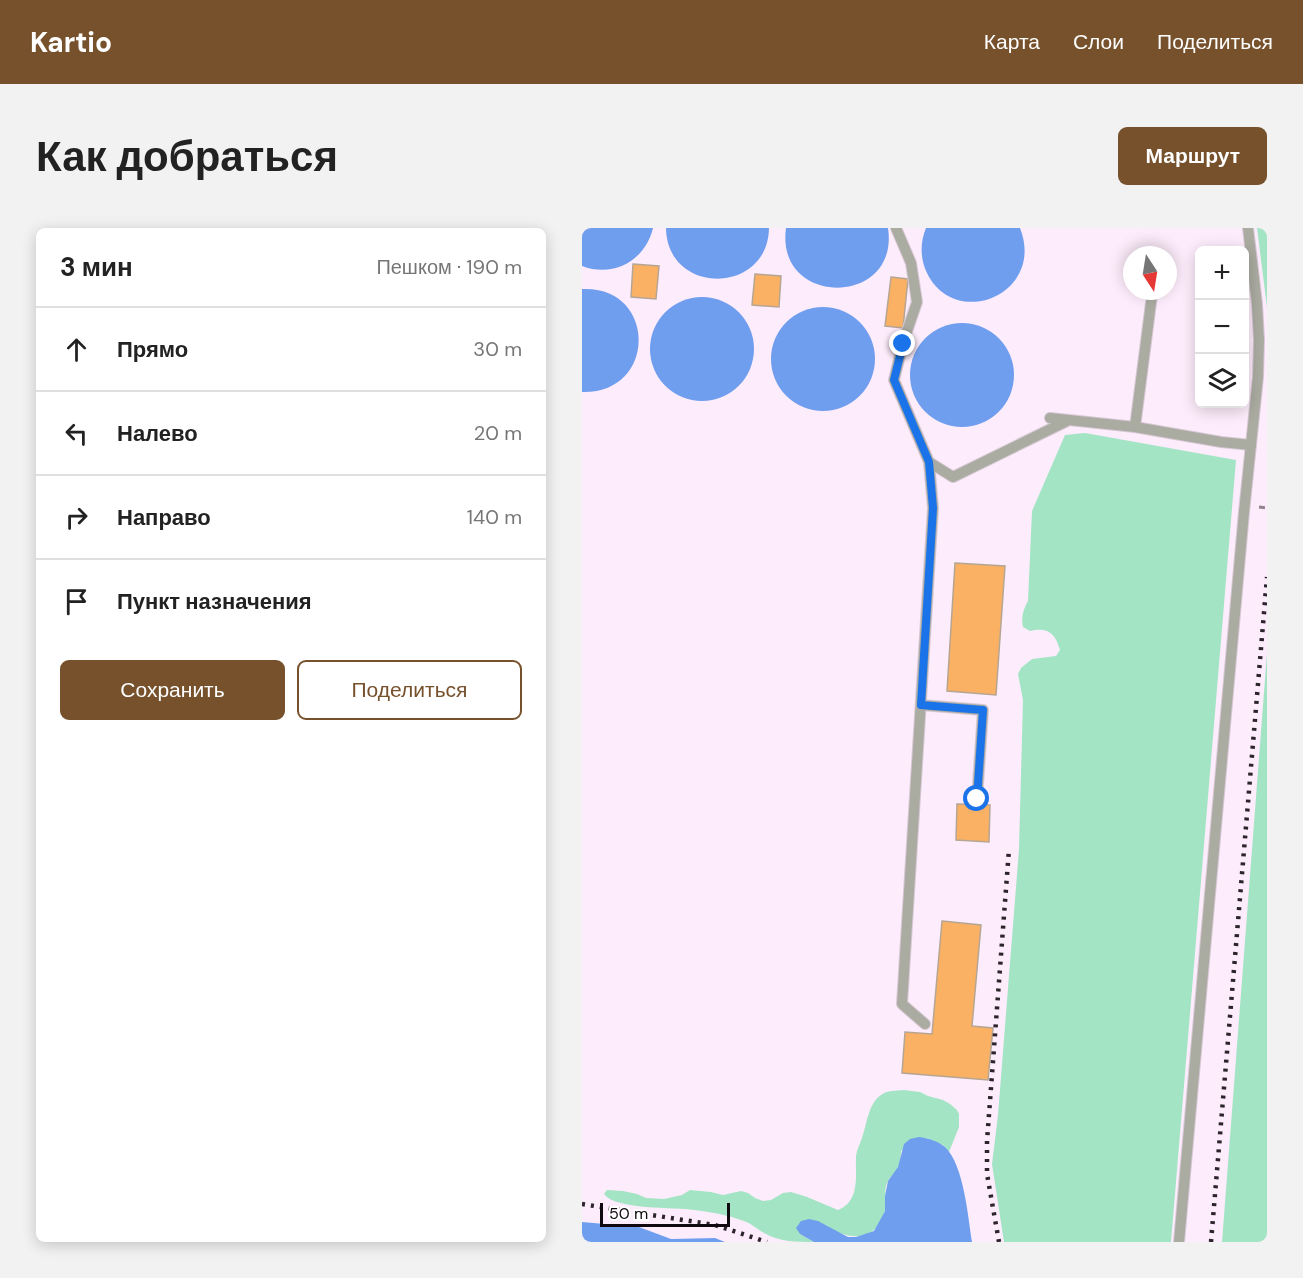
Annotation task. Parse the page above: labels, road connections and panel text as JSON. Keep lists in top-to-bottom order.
{
  "scale_bar": "50 m",
  "north": "bottom",
  "page": {
    "header": "Kartio",
    "nav": ["Карта", "Слои", "Поделиться"],
    "buttons": [
      "Маршрут",
      ["Сохранить", "Поделиться"]
    ],
    "title": "Как добраться",
    "heading": ["3 мин", "Пешком · 190 m"],
    "map_buttons": ["+", "−"],
    "list": [
      ["Прямо", "30 m"],
      ["Налево", "20 m"],
      ["Направо", "140 m"],
      "Пункт назначения"
    ],
    "scale": "50 m"
  }
}
